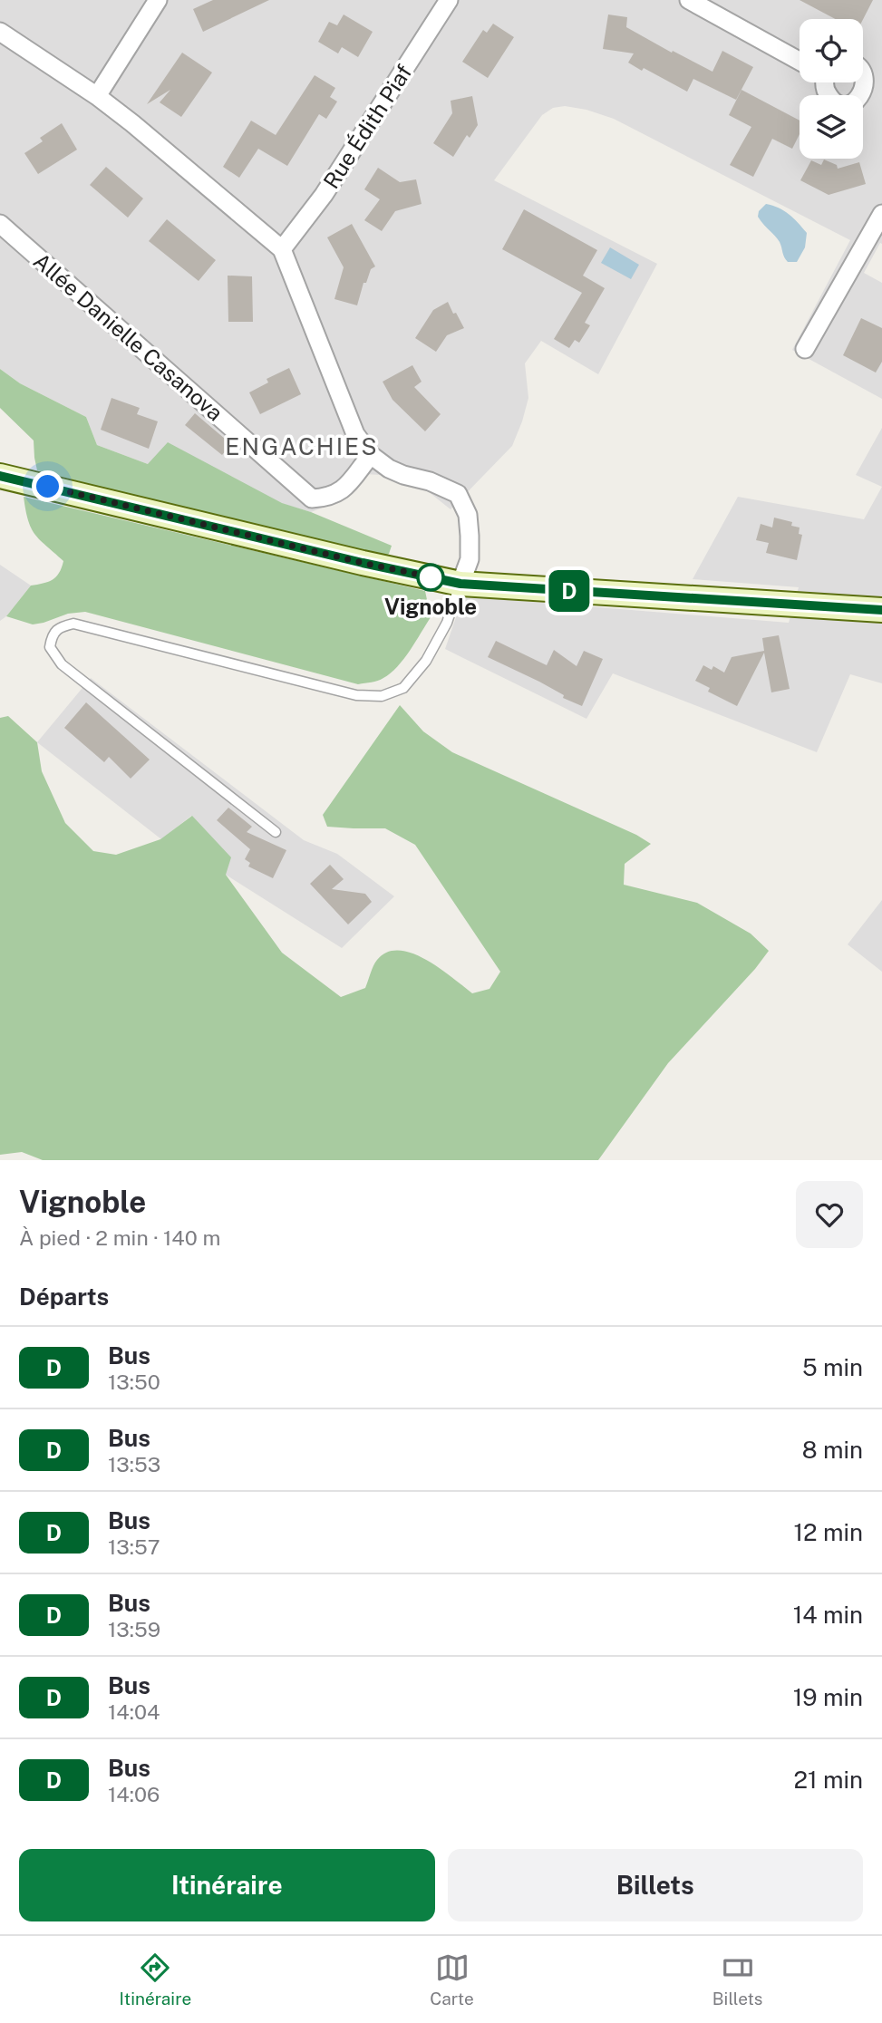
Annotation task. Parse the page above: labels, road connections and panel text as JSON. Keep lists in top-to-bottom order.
{
  "streets": {
    "street": ["Rue Édith Piaf", "Allée Danielle Casanova"]
  },
  "districts": ["ENGACHIES"],
  "places": ["Vignoble"],
  "lines": ["bus line D"],
  "page": {
    "on_map": "D",
    "heading": [
      ["Vignoble", "À pied · 2 min · 140 m"],
      "Départs"
    ],
    "list": [
      {
        "mark": "D",
        "name": "Bus",
        "note": "13:50",
        "value": "5 min"
      },
      {
        "mark": "D",
        "name": "Bus",
        "note": "13:53",
        "value": "8 min"
      },
      {
        "mark": "D",
        "name": "Bus",
        "note": "13:57",
        "value": "12 min"
      },
      {
        "mark": "D",
        "name": "Bus",
        "note": "13:59",
        "value": "14 min"
      },
      {
        "mark": "D",
        "name": "Bus",
        "note": "14:04",
        "value": "19 min"
      },
      {
        "mark": "D",
        "name": "Bus",
        "note": "14:06",
        "value": "21 min"
      }
    ],
    "buttons": ["Itinéraire", "Billets"],
    "tabs": ["Itinéraire", "Carte", "Billets"]
  }
}
